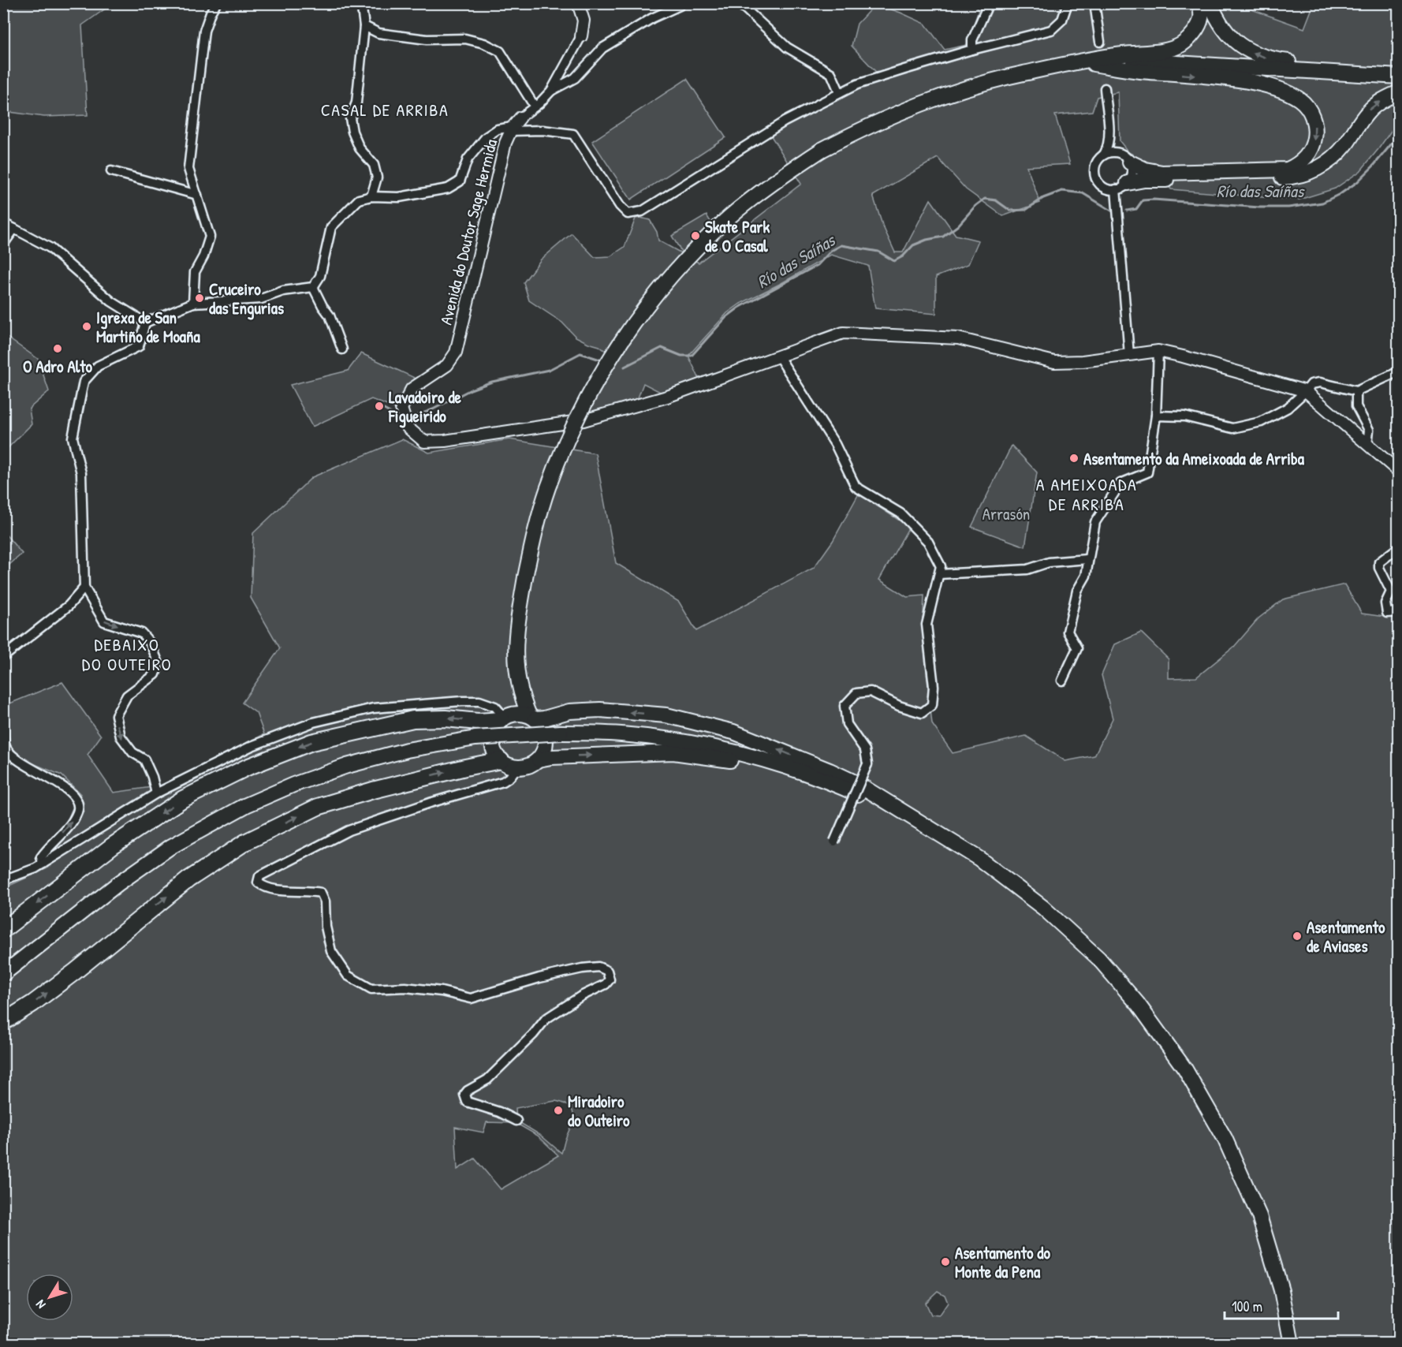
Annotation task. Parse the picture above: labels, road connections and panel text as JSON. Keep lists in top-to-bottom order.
{
  "streets": {
    "street": ["Avenida do Doutor Sage Hermida"]
  },
  "districts": ["CASAL DE ARRIBA", "A AMEIXOADA DE ARRIBA", "DEBAIXO DO OUTEIRO"],
  "water": ["Río das Saíñas"],
  "parks": ["Arrasón"],
  "places": [
    "Skate Park de O Casal",
    "Cruceiro das Engurias",
    "Igrexa de San Martiño de Moaña",
    "O Adro Alto",
    "Lavadoiro de Figueirido",
    "Asentamento da Ameixoada de Arriba",
    "Asentamento de Aviases",
    "Miradoiro do Outeiro",
    "Asentamento do Monte da Pena"
  ],
  "scale_bar": "100 m",
  "north": "bottom left"
}
